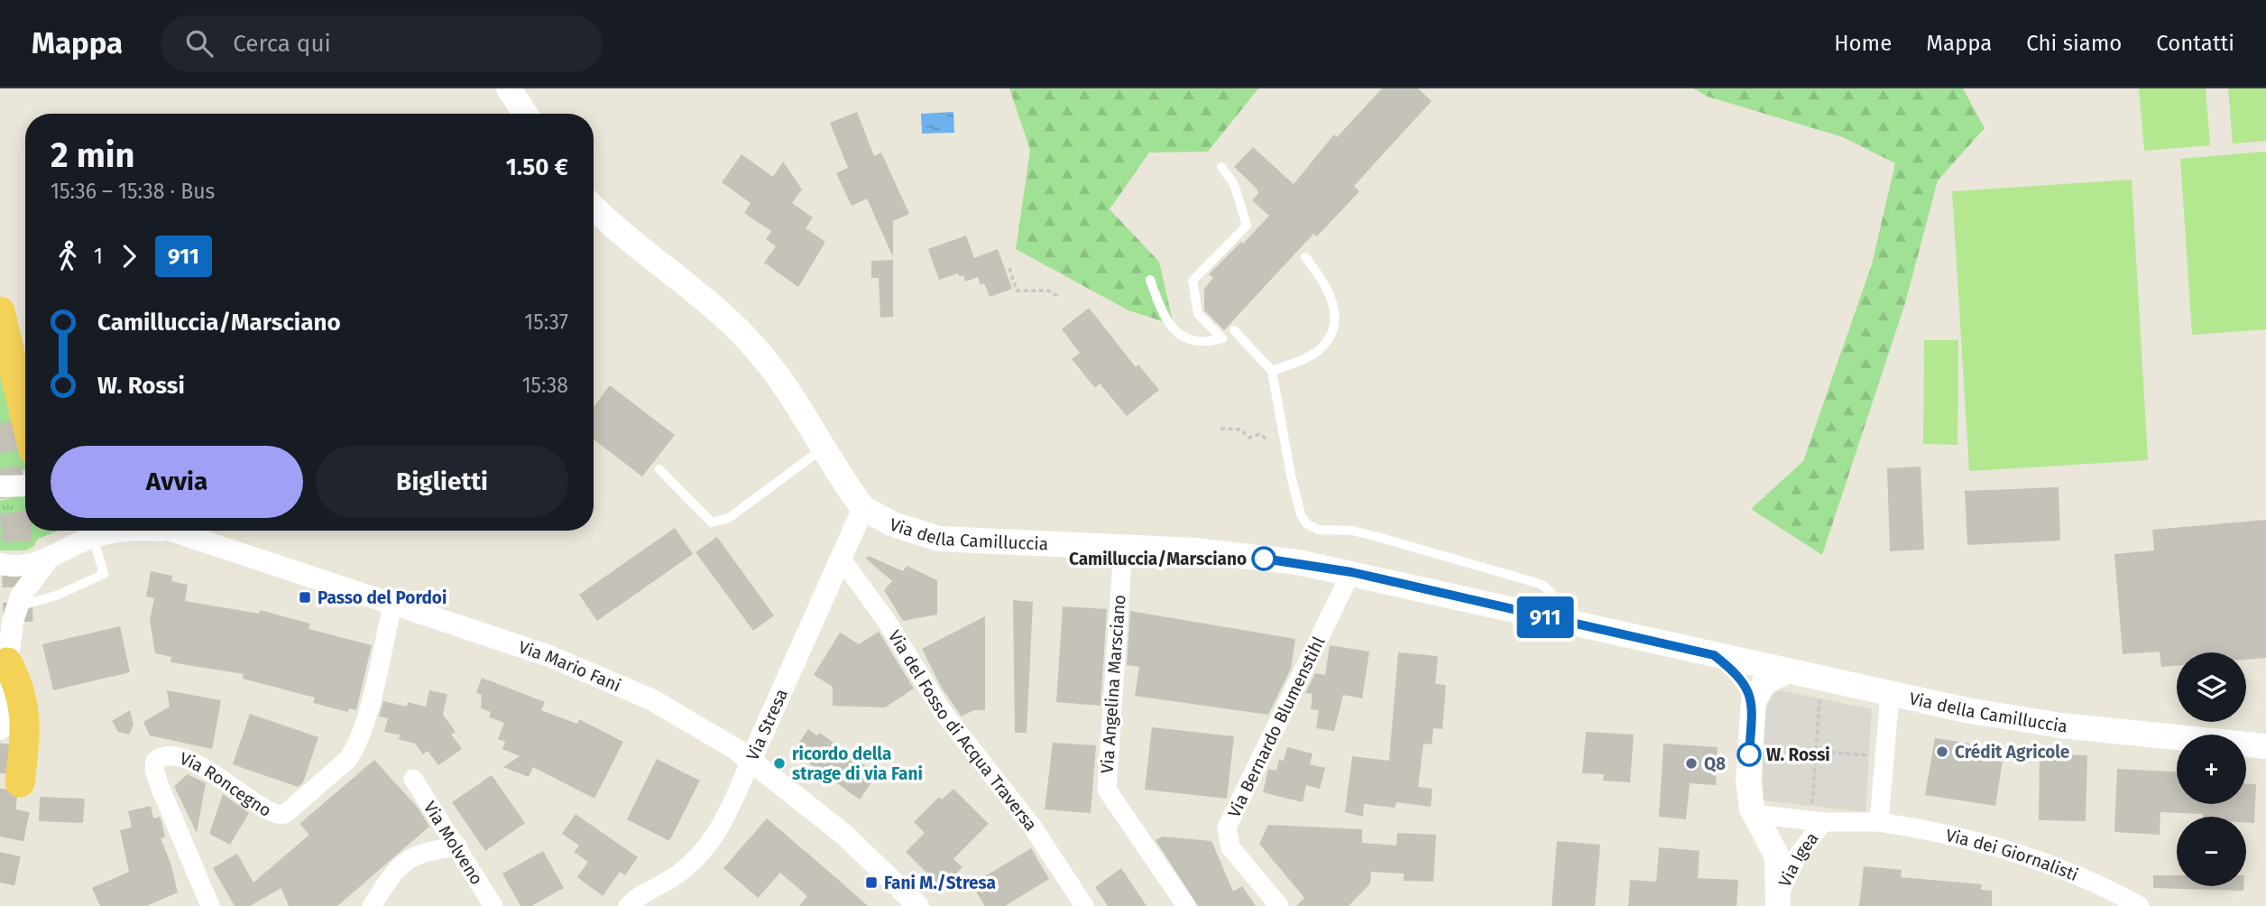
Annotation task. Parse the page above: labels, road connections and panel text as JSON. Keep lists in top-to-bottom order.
{
  "streets": {
    "main road": ["Via della Camilluccia", "Via Igea"],
    "street": [
      "Via Mario Fani",
      "Via Angelina Marsciano",
      "Via Stresa",
      "Via Bernardo Blumenstihl",
      "Via del Fosso di Acqua Traversa",
      "Via Roncegno",
      "Via Molveno",
      "Via dei Giornalisti"
    ]
  },
  "crossings": [
    ["Via della Camilluccia", "Via Angelina Marsciano"],
    ["Via della Camilluccia", "Via Stresa"],
    ["Via della Camilluccia", "Via Bernardo Blumenstihl"],
    ["Via della Camilluccia", "Via Igea"],
    ["Via Mario Fani", "Via Stresa"],
    ["Via Mario Fani", "Via Roncegno"],
    ["Via Stresa", "Via del Fosso di Acqua Traversa"],
    ["Via dei Giornalisti", "Via Igea"]
  ],
  "places": {
    "other": [
      "Camilluccia/Marsciano",
      "Crédit Agricole",
      "W. Rossi",
      "ricordo della strage di via Fani",
      "Q8"
    ],
    "transit": ["Passo del Pordoi", "Fani M./Stresa"]
  },
  "lines": ["bus line 911"],
  "page": {
    "header": "Mappa",
    "search": "Cerca qui",
    "nav": [
      "Home",
      "Mappa",
      "Chi siamo",
      "Contatti"
    ],
    "on_map": "911",
    "heading": ["2 min", "15:36 – 15:38 · Bus", "1.50 €"],
    "legs": ["1", "911"],
    "list": [
      {
        "name": "Camilluccia/Marsciano",
        "value": "15:37"
      },
      {
        "name": "W. Rossi",
        "value": "15:38"
      }
    ],
    "buttons": ["Avvia", "Biglietti"],
    "map_buttons": ["+", "−"]
  }
}
